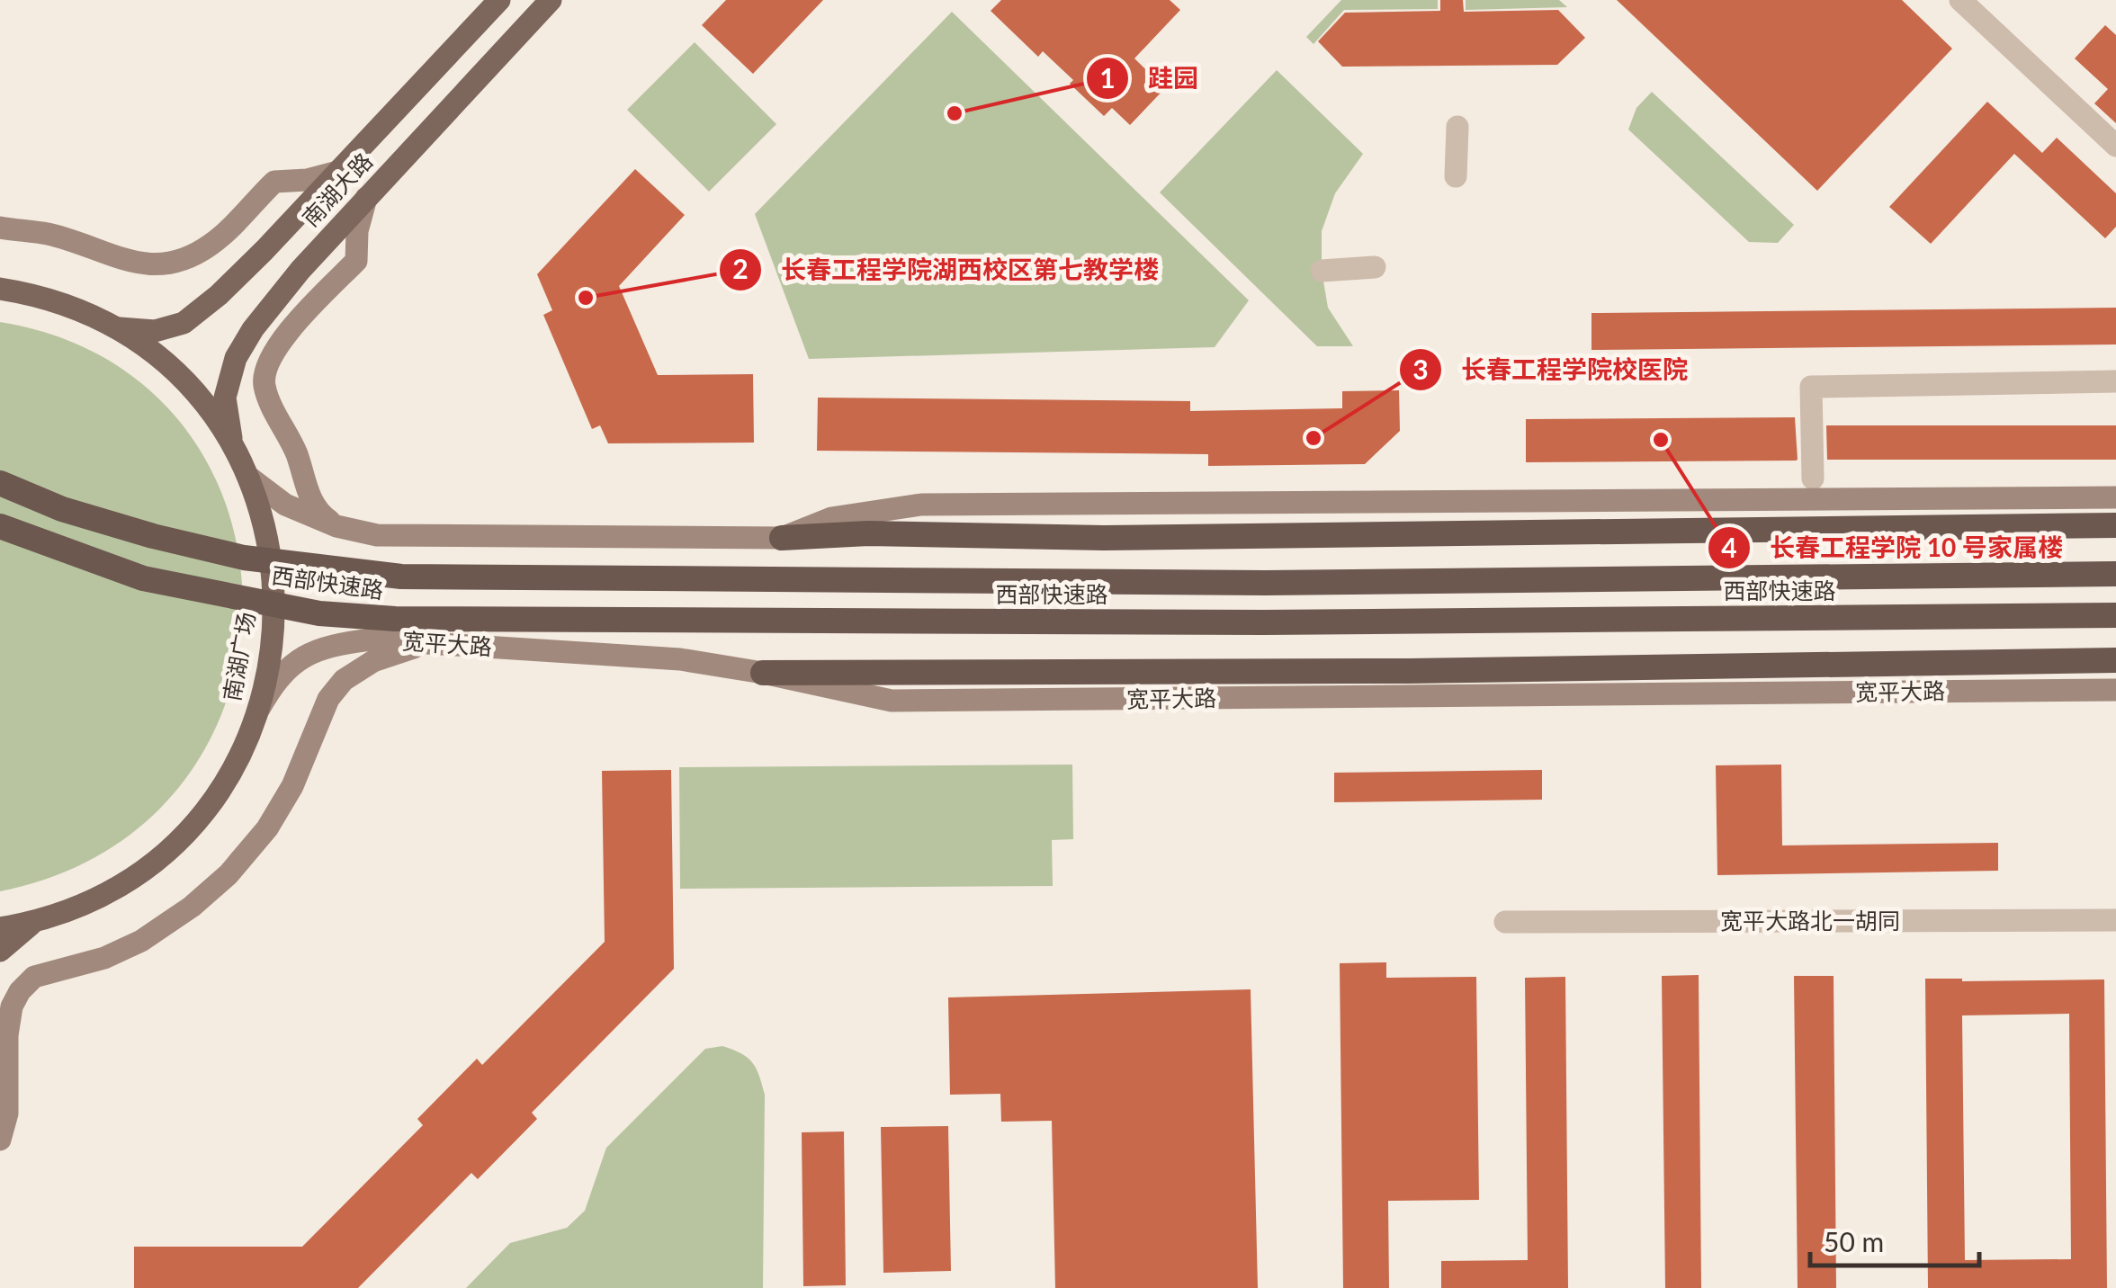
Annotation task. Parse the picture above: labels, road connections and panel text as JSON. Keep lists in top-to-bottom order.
{
  "streets": {
    "highway": ["西部快速路"],
    "main road": ["南湖大路", "宽平大路", "南湖广场"],
    "street": ["宽平大路北一胡同"]
  },
  "crossings": [
    ["南湖大路", "南湖广场"],
    ["宽平大路", "南湖广场"]
  ],
  "places": [
    "跬园",
    "长春工程学院湖西校区第七教学楼",
    "长春工程学院校医院",
    "长春工程学院 10 号家属楼"
  ],
  "scale_bar": "50 m"
}
